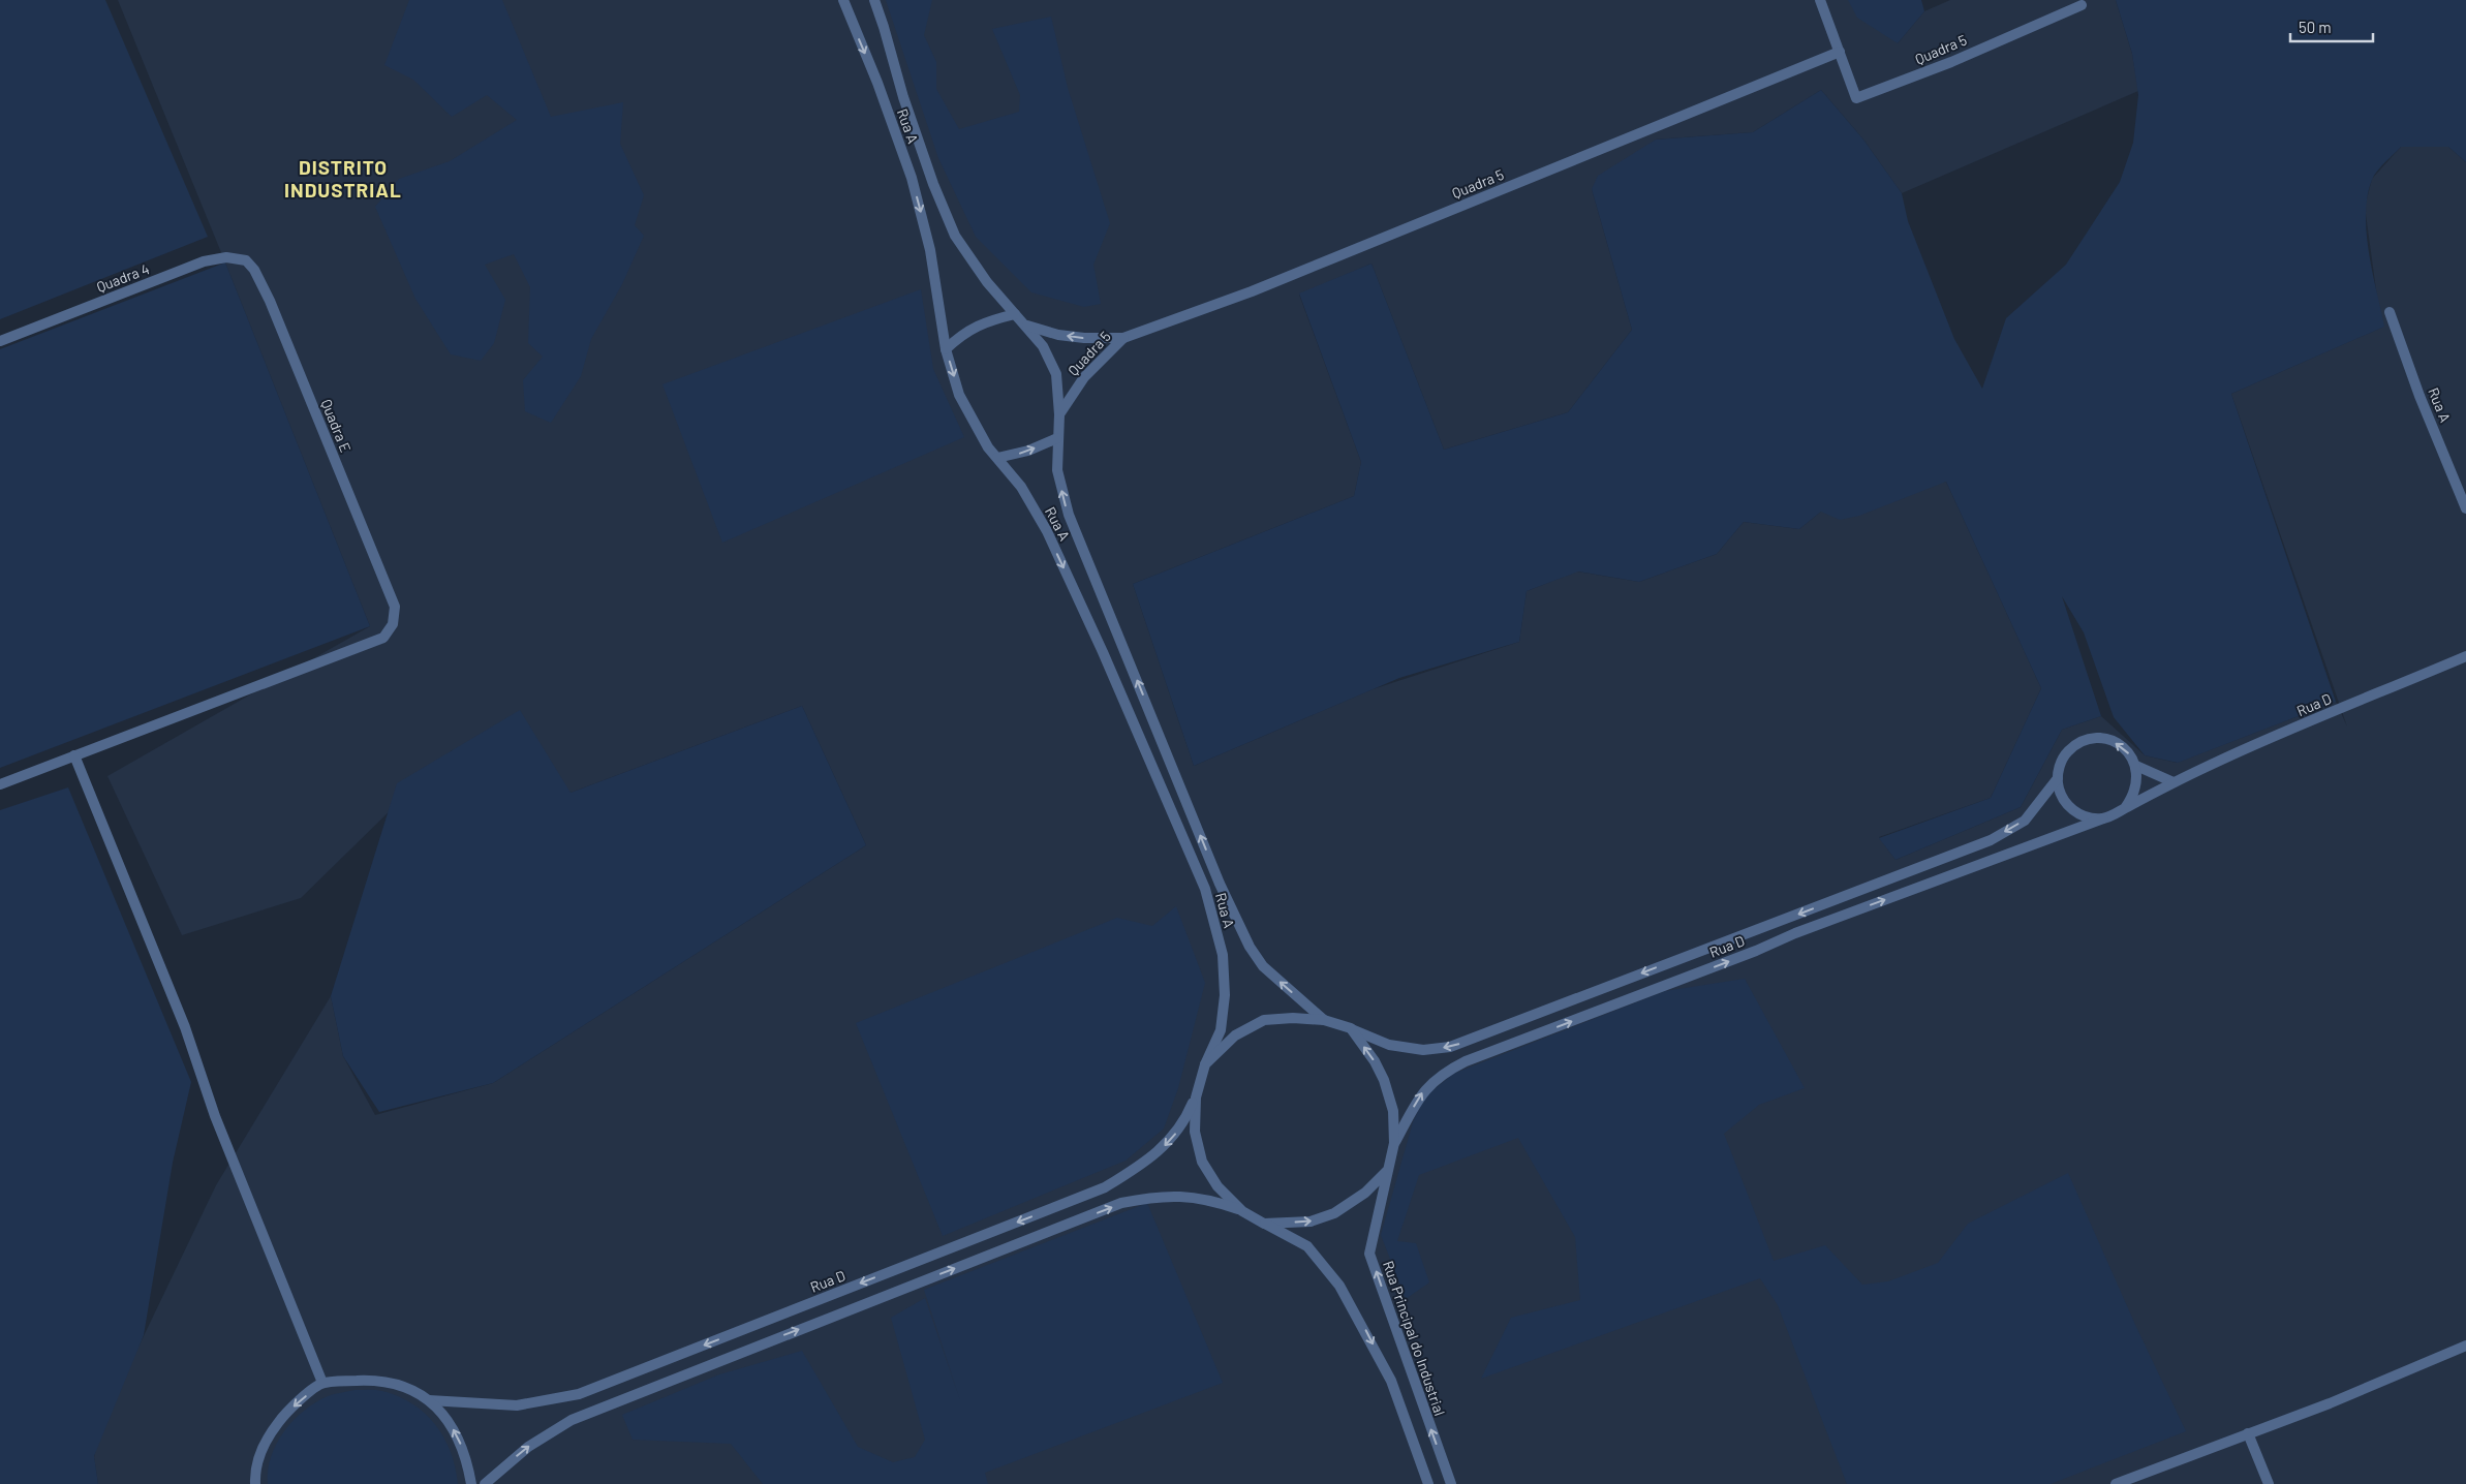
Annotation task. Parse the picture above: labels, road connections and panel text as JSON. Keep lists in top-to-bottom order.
{
  "streets": {
    "street": [
      "Quadra 5",
      "Rua A",
      "Quadra 4",
      "Quadra E",
      "Rua D",
      "Rua Principal do Industrial"
    ]
  },
  "crossings": [
    ["Quadra 5", "Rua A"],
    ["Rua A", "Rua D"],
    ["Quadra 4", "Quadra E"],
    ["Rua D", "Rua Principal do Industrial"]
  ],
  "districts": ["DISTRITO INDUSTRIAL"],
  "scale_bar": "50 m"
}
